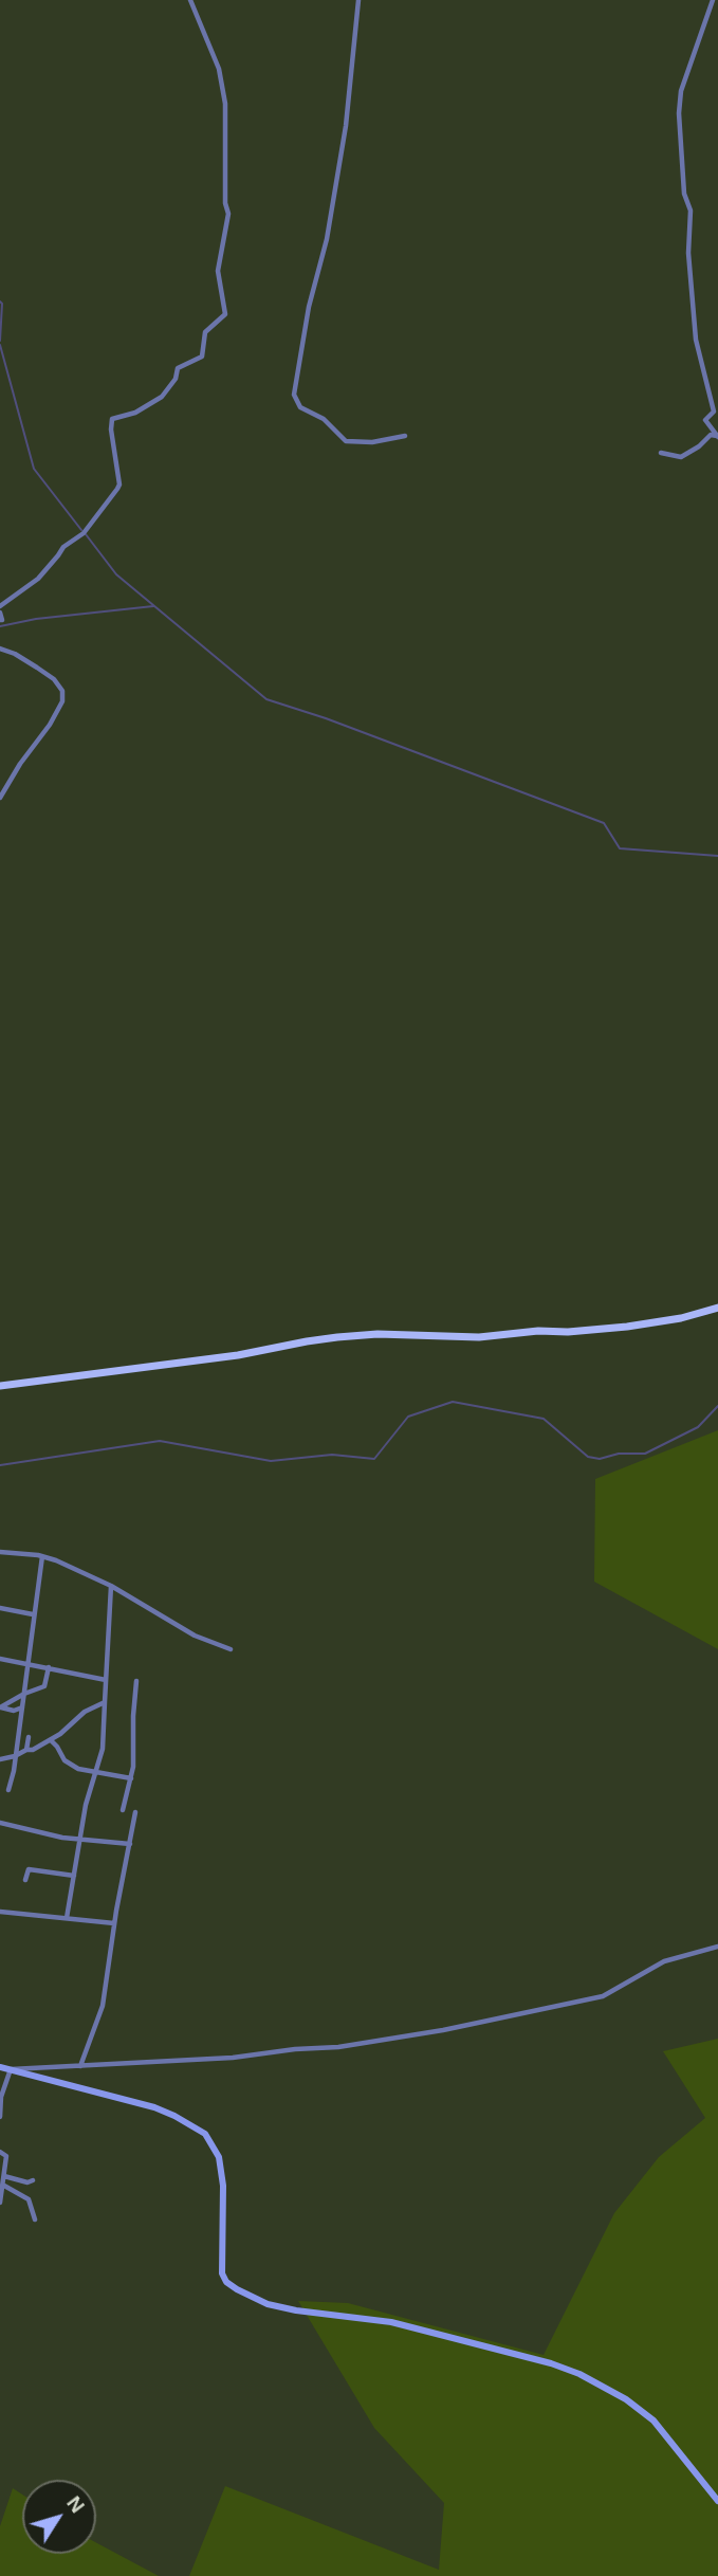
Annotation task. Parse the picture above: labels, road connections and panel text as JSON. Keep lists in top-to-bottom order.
{
  "north": "top right"
}
